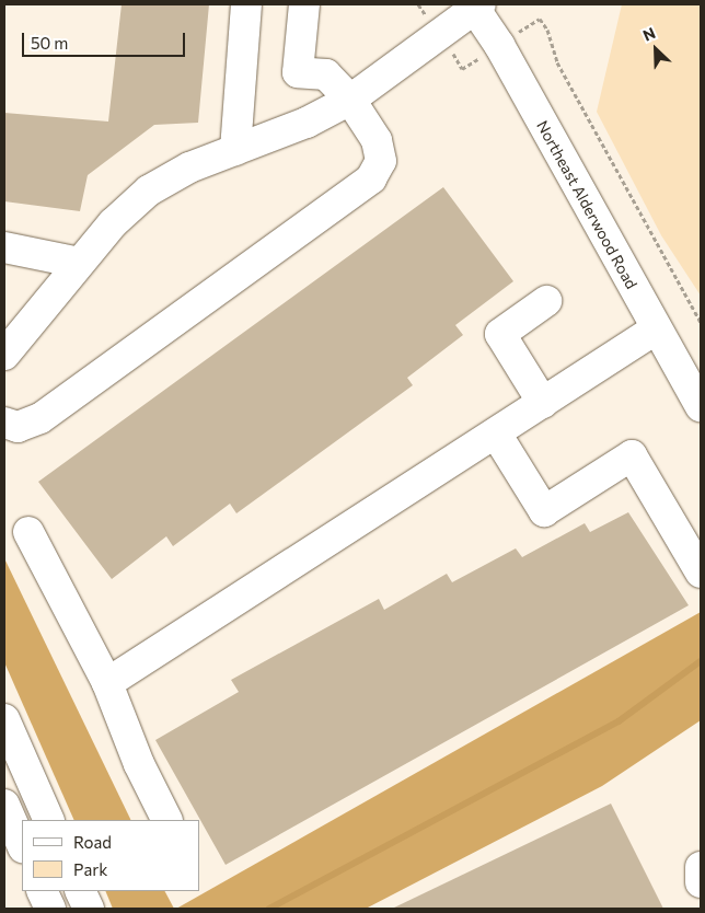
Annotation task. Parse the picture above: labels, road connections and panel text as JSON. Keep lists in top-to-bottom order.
{
  "streets": {
    "street": ["Northeast Alderwood Road"]
  },
  "legend": ["Road", "Park"],
  "scale_bar": "50 m",
  "north": "top left"
}
